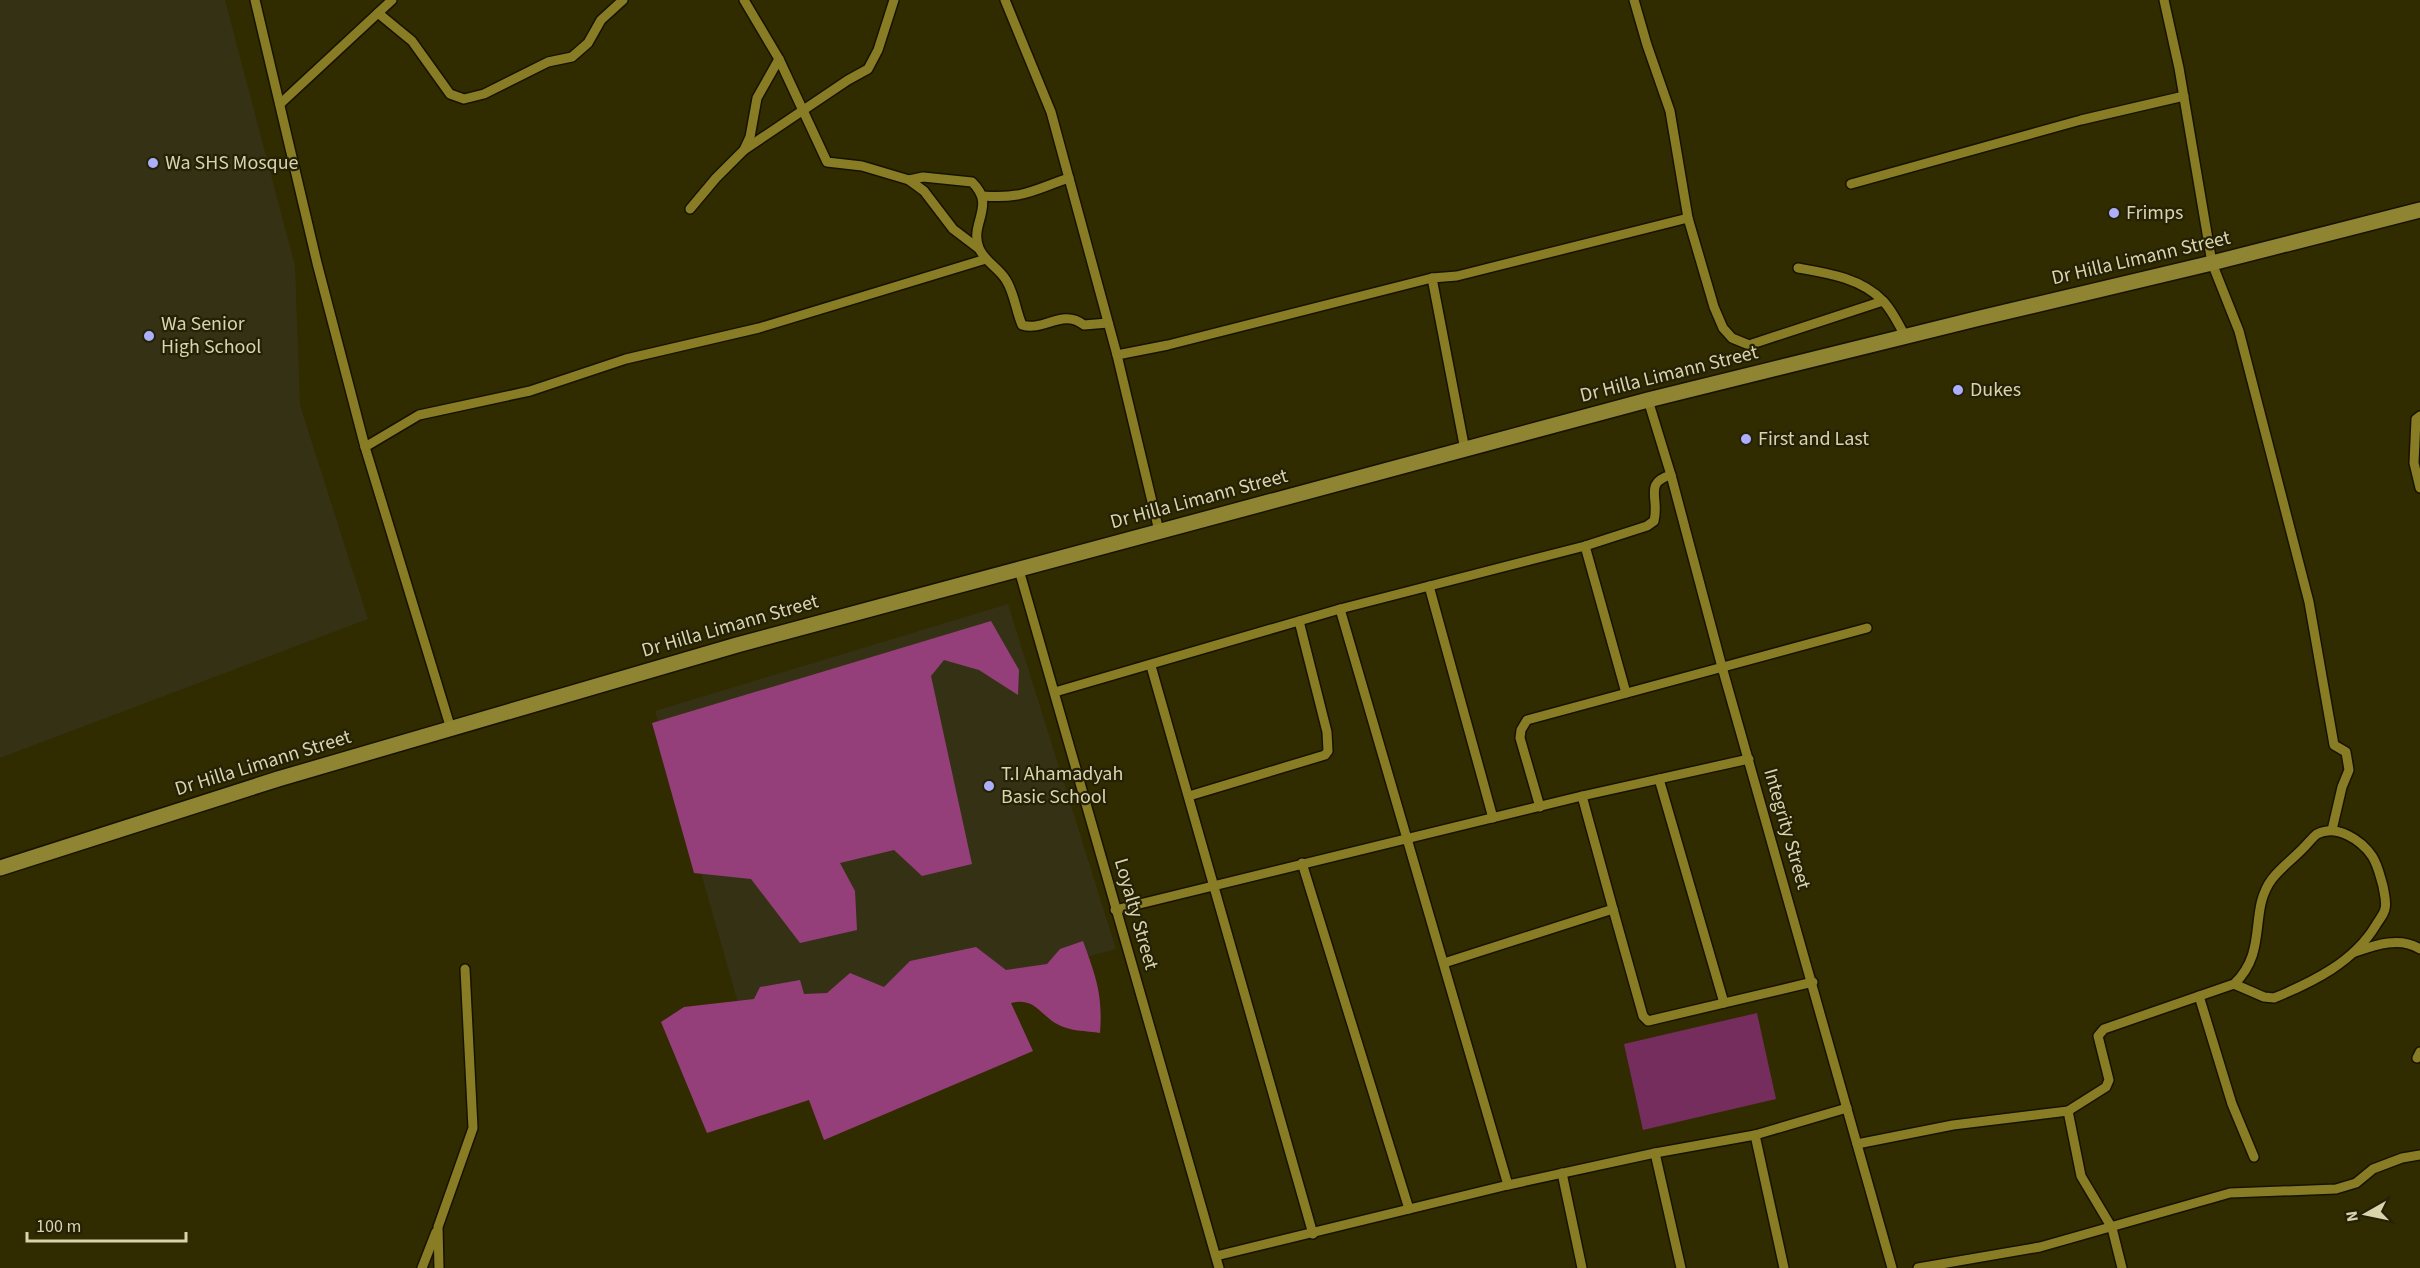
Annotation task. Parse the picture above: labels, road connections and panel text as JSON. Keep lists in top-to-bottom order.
{
  "streets": {
    "highway": ["Dr Hilla Limann Street"],
    "street": ["Integrity Street", "Loyalty Street"]
  },
  "crossings": [
    ["Dr Hilla Limann Street", "Integrity Street"],
    ["Dr Hilla Limann Street", "Loyalty Street"]
  ],
  "places": [
    "Wa SHS Mosque",
    "Frimps",
    "Wa Senior High School",
    "Dukes",
    "First and Last",
    "T.I Ahamadyah Basic School"
  ],
  "scale_bar": "100 m",
  "north": "left"
}
